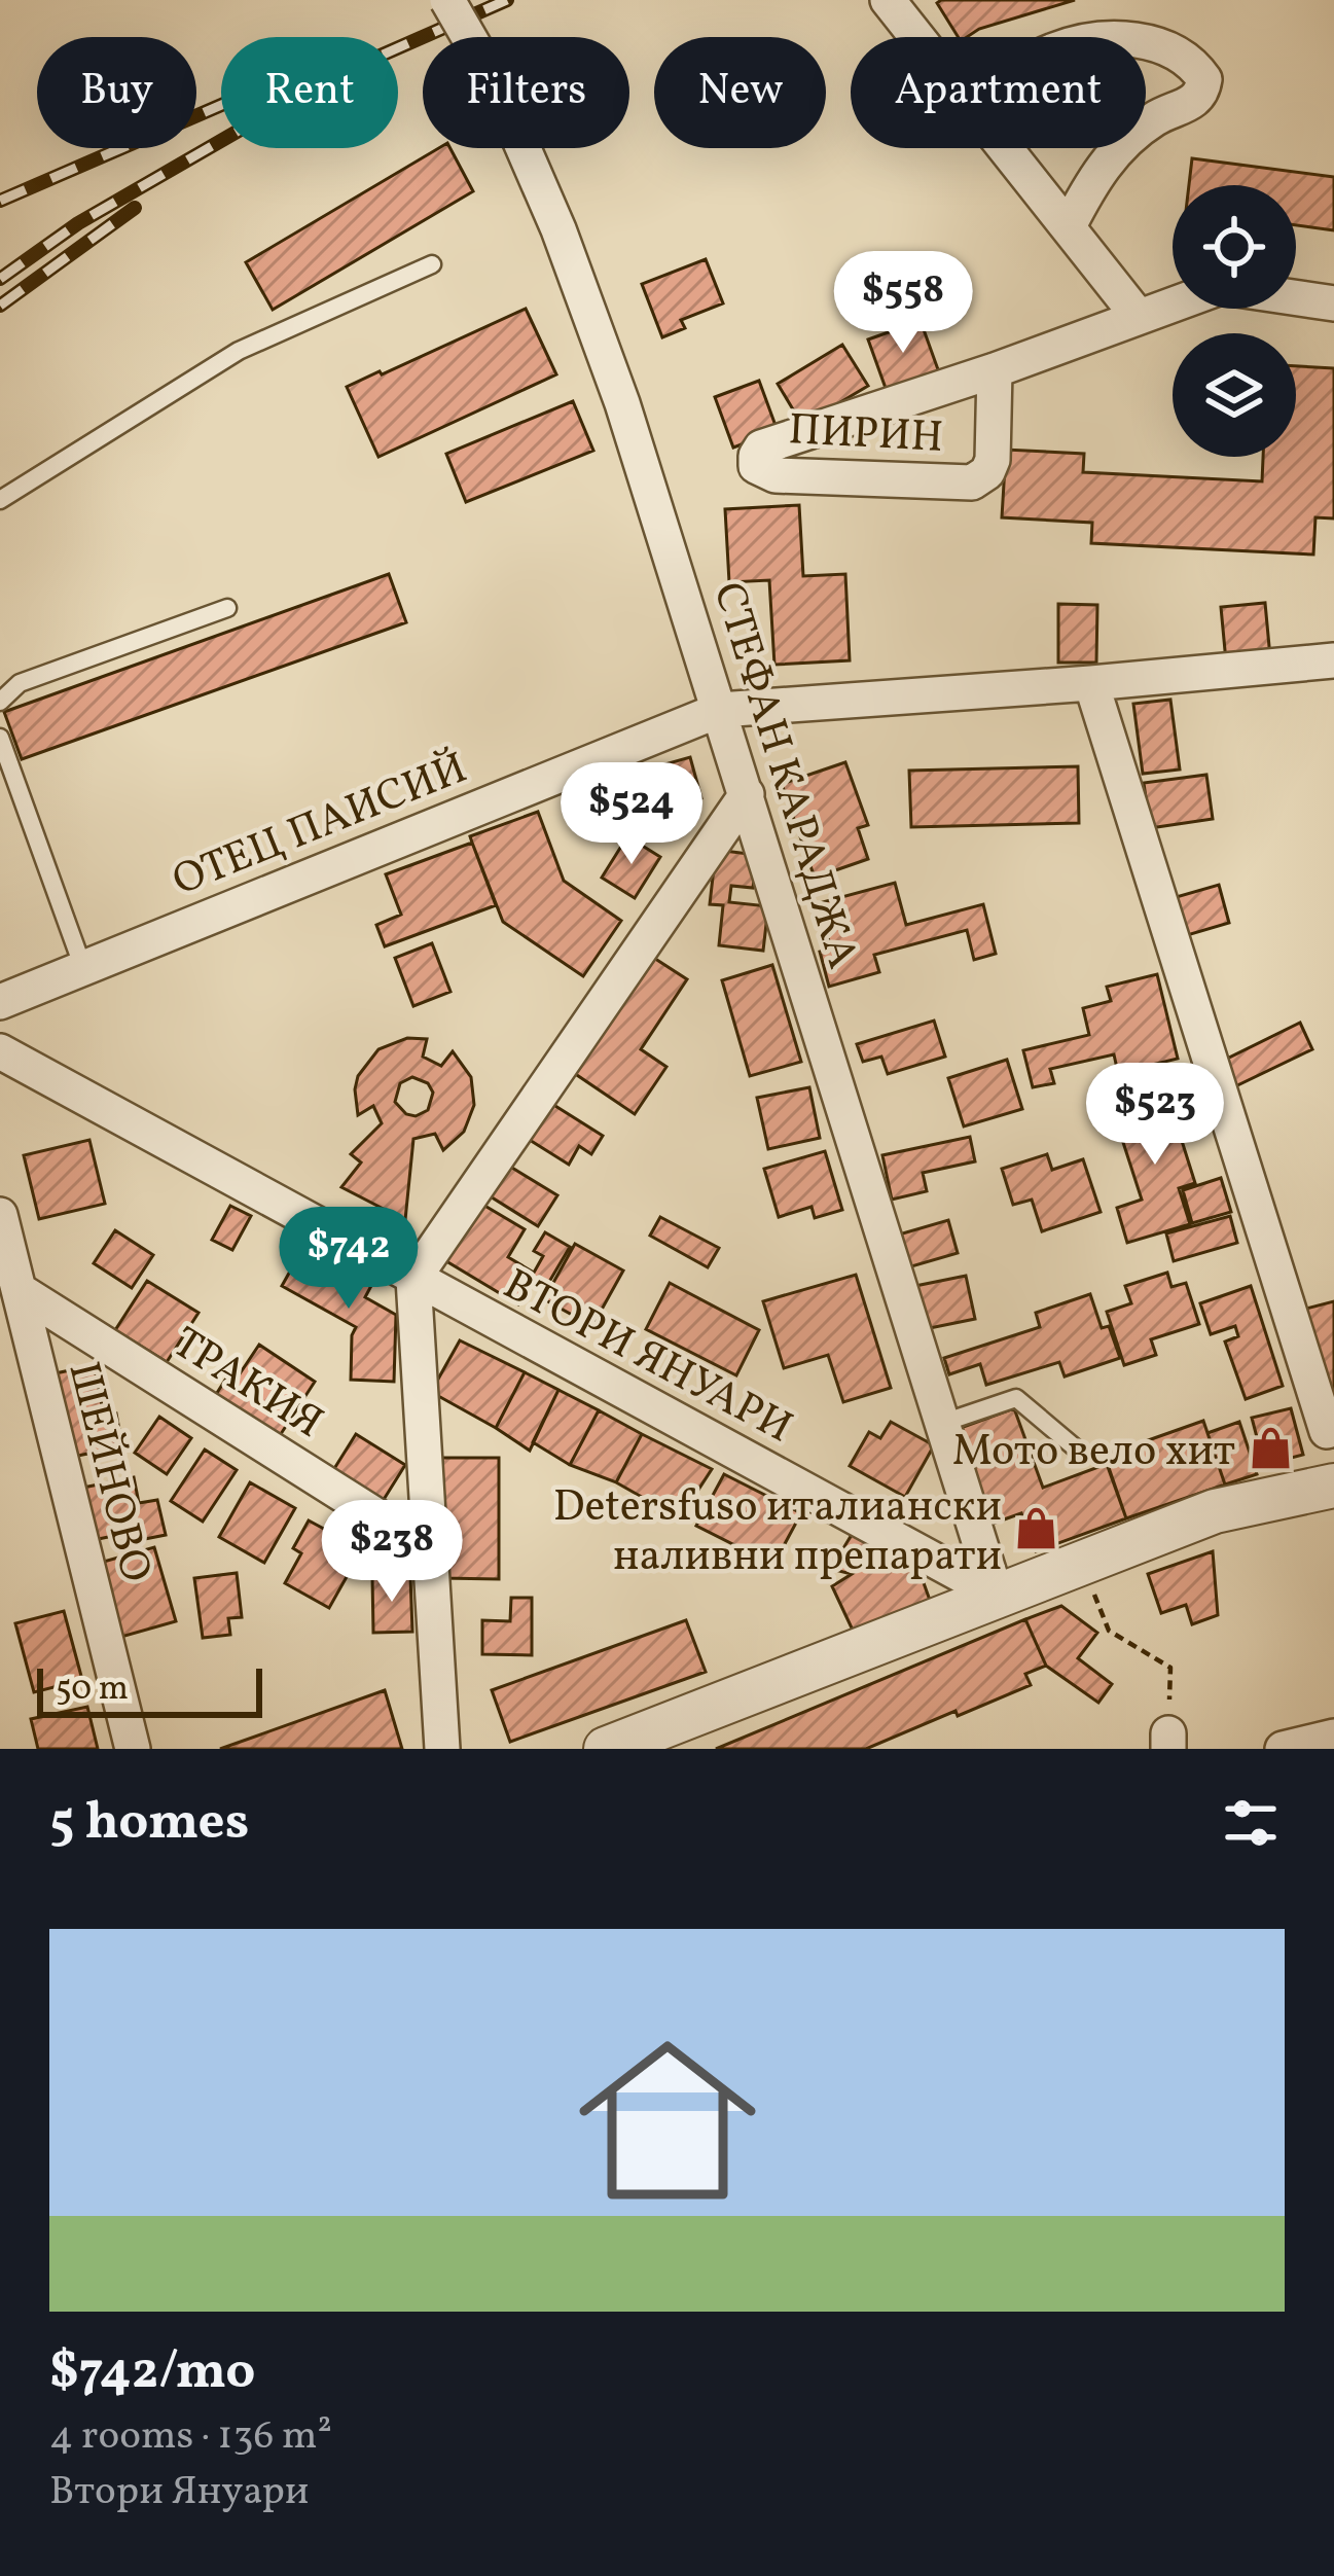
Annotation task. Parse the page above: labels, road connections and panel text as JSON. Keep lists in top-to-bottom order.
{
  "streets": {
    "street": [
      "ПИРИН",
      "СТЕФАН КАРАДЖА",
      "ОТЕЦ ПАИСИЙ",
      "ВТОРИ ЯНУАРИ",
      "ТРАКИЯ",
      "ШЕЙНОВО"
    ]
  },
  "crossings": [
    ["СТЕФАН КАРАДЖА", "ОТЕЦ ПАИСИЙ"],
    ["СТЕФАН КАРАДЖА", "ВТОРИ ЯНУАРИ"],
    ["ТРАКИЯ", "ШЕЙНОВО"]
  ],
  "places": {
    "shop": ["Мото вело хит", "Detersfuso италиански наливни препарати"]
  },
  "scale_bar": "50 m",
  "page": {
    "chip": [
      "Buy",
      "Rent",
      "Filters",
      "New",
      "Apartment"
    ],
    "price": [
      "$558",
      "$524",
      "$523",
      "$742",
      "$238"
    ],
    "scale": "50 m",
    "heading": "5 homes",
    "list": [
      {
        "name": "$742/mo",
        "note": "4 rooms · 136 m² · Втори Януари"
      }
    ]
  }
}
